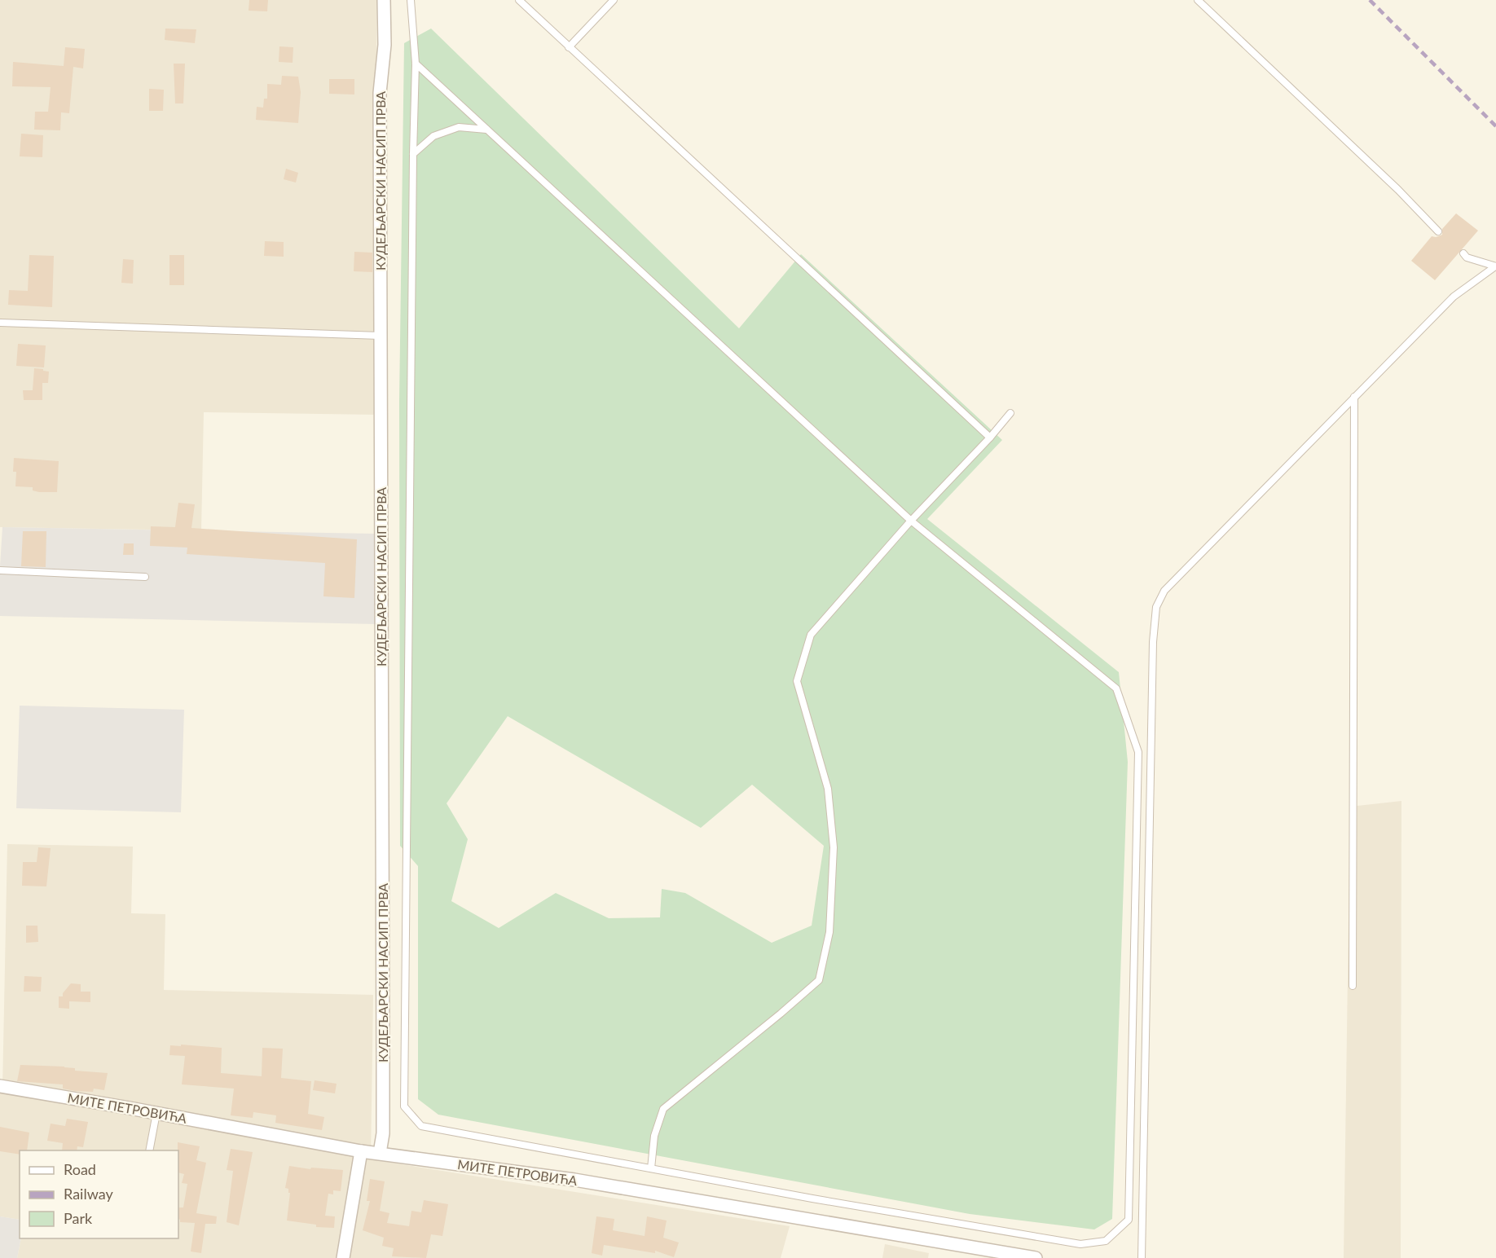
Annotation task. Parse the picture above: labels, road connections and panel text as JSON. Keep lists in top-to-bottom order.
{
  "streets": {
    "street": ["КУДЕЉАРСКИ НАСИП ПРВА", "МИТЕ ПЕТРОВИЋА"]
  },
  "crossings": [
    ["КУДЕЉАРСКИ НАСИП ПРВА", "МИТЕ ПЕТРОВИЋА"]
  ],
  "legend": ["Road", "Railway", "Park"]
}
